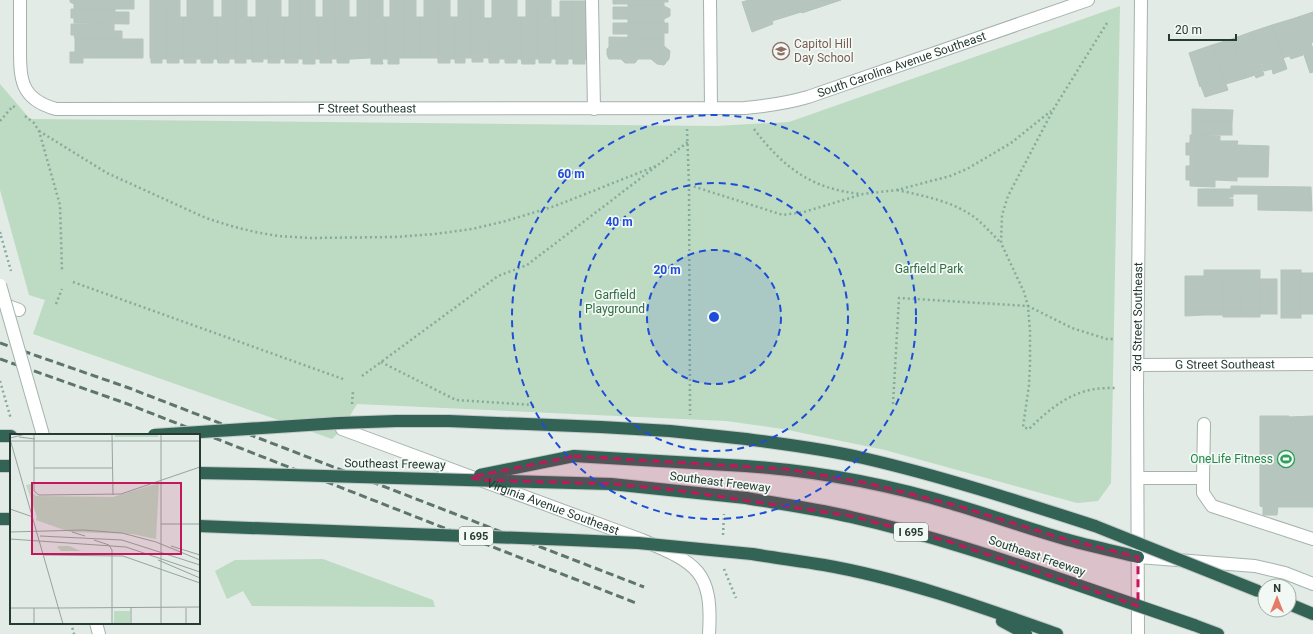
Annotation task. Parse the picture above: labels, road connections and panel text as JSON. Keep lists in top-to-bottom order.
{
  "streets": {
    "highway": ["Southeast Freeway", "I 695"],
    "street": [
      "South Carolina Avenue Southeast",
      "F Street Southeast",
      "3rd Street Southeast",
      "G Street Southeast",
      "Virginia Avenue Southeast"
    ]
  },
  "crossings": [
    ["South Carolina Avenue Southeast", "F Street Southeast"],
    ["3rd Street Southeast", "G Street Southeast"]
  ],
  "parks": ["Garfield Park", "Garfield Playground"],
  "places": {
    "school or university": ["Capitol Hill Day School"],
    "sports": ["OneLife Fitness"]
  },
  "scale_bar": "20 m",
  "north": "top",
  "rings": ["60 m", "40 m", "20 m"]
}
